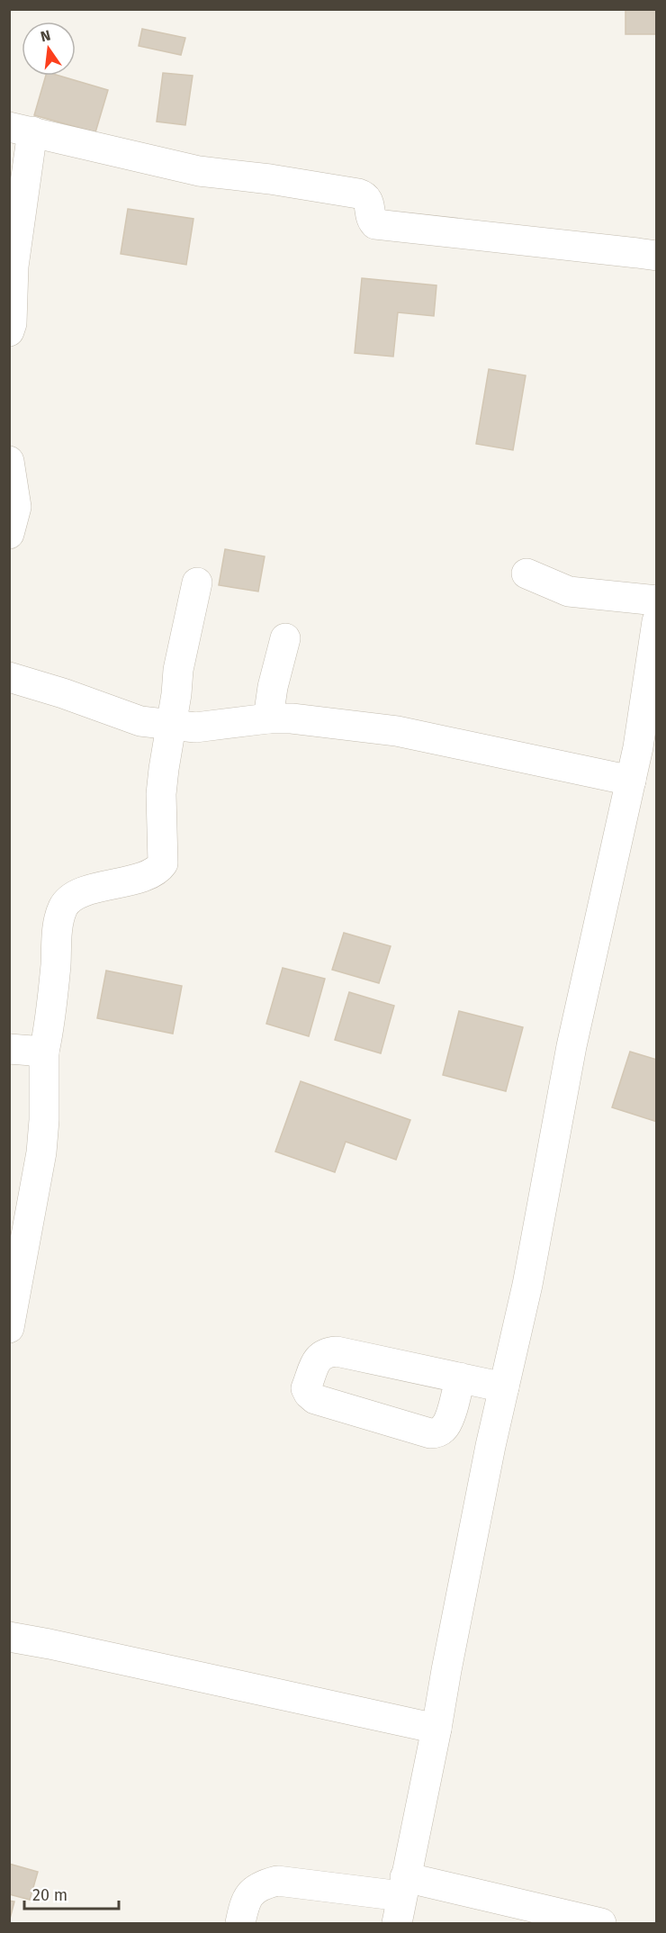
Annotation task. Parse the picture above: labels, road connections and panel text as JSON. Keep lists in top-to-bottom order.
{
  "scale_bar": "20 m",
  "north": "top"
}
